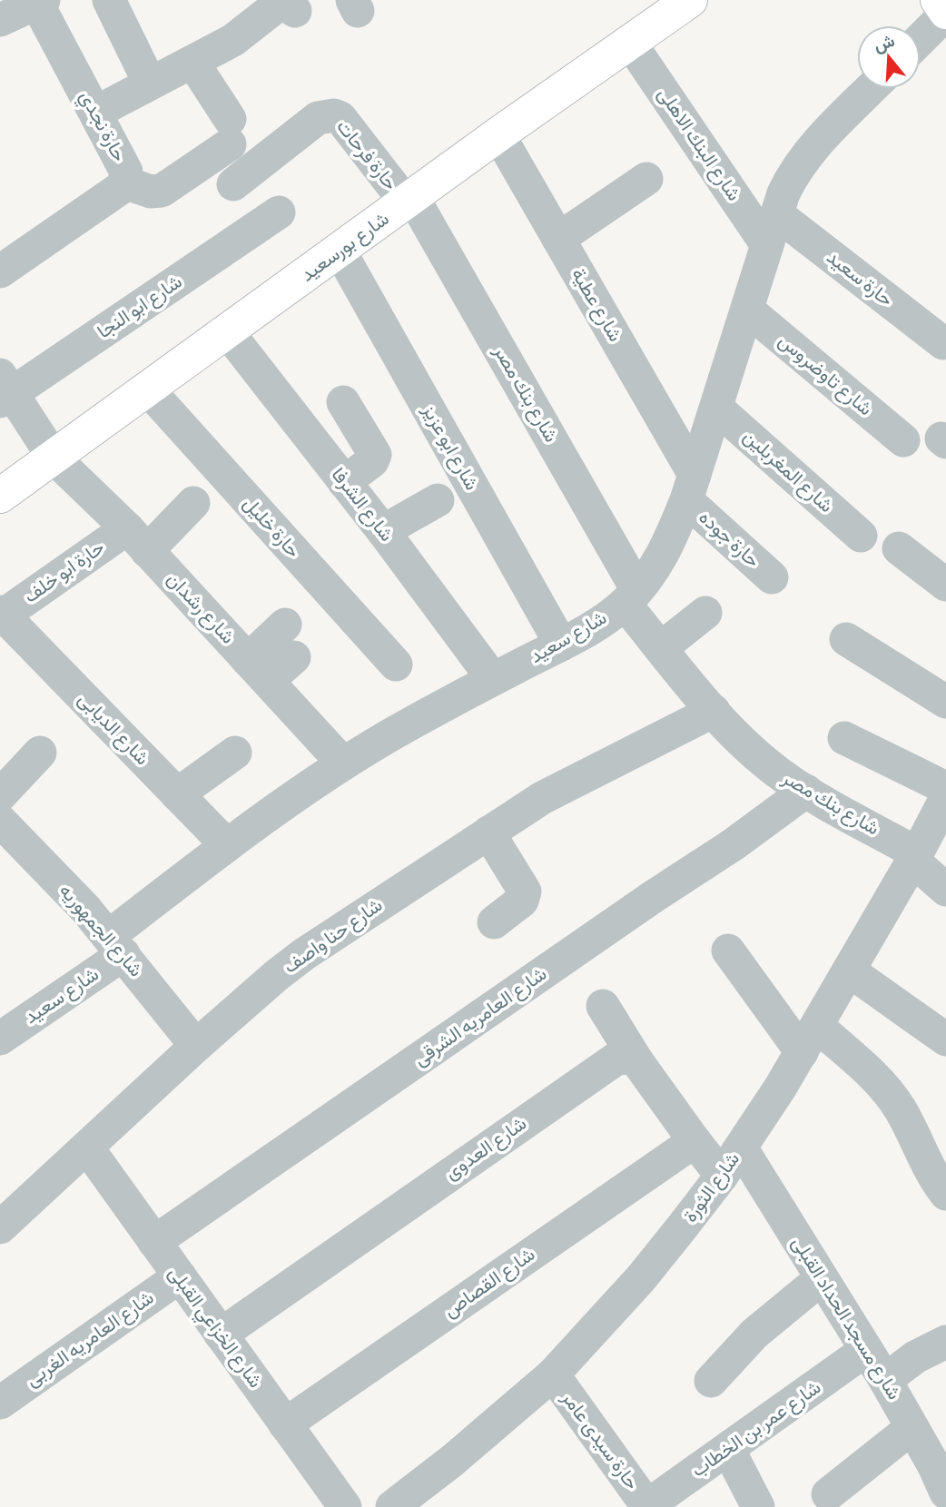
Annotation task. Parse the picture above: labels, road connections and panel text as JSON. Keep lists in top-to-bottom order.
{
  "streets": {
    "main road": ["شارع بورسعيد"],
    "street": [
      "حارة نجدي",
      "شارع البنك الاهلى",
      "حارة فرحات",
      "حارة سعيد",
      "شارع عطية",
      "شارع ابو النجا",
      "شارع تاوضروس",
      "شارع بنك مصر",
      "شارع ابو عزيز",
      "شارع المغربلين",
      "شارع الشرفا",
      "حارة خليل",
      "حارة جوده",
      "حارة ابو خلف",
      "شارع رشدان",
      "شارع سعيد",
      "شارع الديابى",
      "شارع الجمهوريه",
      "شارع حنا واصف",
      "شارع العامريه الشرقى",
      "شارع العدوى",
      "شارع الثورة",
      "شارع القصاص",
      "شارع مسجد الحداد القبلى",
      "شارع الخزاعي القبلى",
      "شارع العامريه الغربى",
      "شارع عمر بن الخطاب",
      "حارة سيدى عامر"
    ]
  },
  "crossings": [
    ["شارع البنك الاهلى", "شارع بورسعيد"],
    ["شارع البنك الاهلى", "شارع سعيد"],
    ["حارة فرحات", "شارع بورسعيد"],
    ["حارة فرحات", "شارع بنك مصر"],
    ["شارع بورسعيد", "شارع عطية"],
    ["شارع بورسعيد", "شارع بنك مصر"],
    ["شارع بورسعيد", "شارع ابو عزيز"],
    ["شارع بورسعيد", "شارع الشرفا"],
    ["شارع بورسعيد", "حارة خليل"],
    ["شارع بورسعيد", "شارع رشدان"],
    ["حارة سعيد", "شارع سعيد"],
    ["شارع عطية", "حارة جوده"],
    ["شارع عطية", "شارع سعيد"],
    ["شارع ابو النجا", "شارع رشدان"],
    ["شارع تاوضروس", "شارع سعيد"],
    ["شارع بنك مصر", "شارع سعيد"],
    ["شارع بنك مصر", "شارع حنا واصف"],
    ["شارع بنك مصر", "شارع العامريه الشرقى"],
    ["شارع بنك مصر", "شارع الثورة"],
    ["شارع ابو عزيز", "شارع سعيد"],
    ["شارع المغربلين", "شارع سعيد"],
    ["شارع الشرفا", "شارع سعيد"],
    ["حارة جوده", "شارع سعيد"],
    ["حارة ابو خلف", "شارع رشدان"],
    ["حارة ابو خلف", "شارع الديابى"],
    ["شارع رشدان", "شارع سعيد"],
    ["شارع سعيد", "شارع الديابى"],
    ["شارع سعيد", "شارع الجمهوريه"],
    ["شارع الجمهوريه", "شارع حنا واصف"],
    ["شارع حنا واصف", "شارع الخزاعي القبلى"],
    ["شارع العامريه الشرقى", "شارع الخزاعي القبلى"],
    ["شارع العدوى", "شارع الخزاعي القبلى"],
    ["شارع الثورة", "شارع مسجد الحداد القبلى"],
    ["شارع الثورة", "حارة سيدى عامر"],
    ["شارع القصاص", "شارع الخزاعي القبلى"],
    ["شارع مسجد الحداد القبلى", "شارع عمر بن الخطاب"],
    ["شارع الخزاعي القبلى", "شارع العامريه الغربى"],
    ["شارع عمر بن الخطاب", "حارة سيدى عامر"]
  ],
  "north": "top"
}
